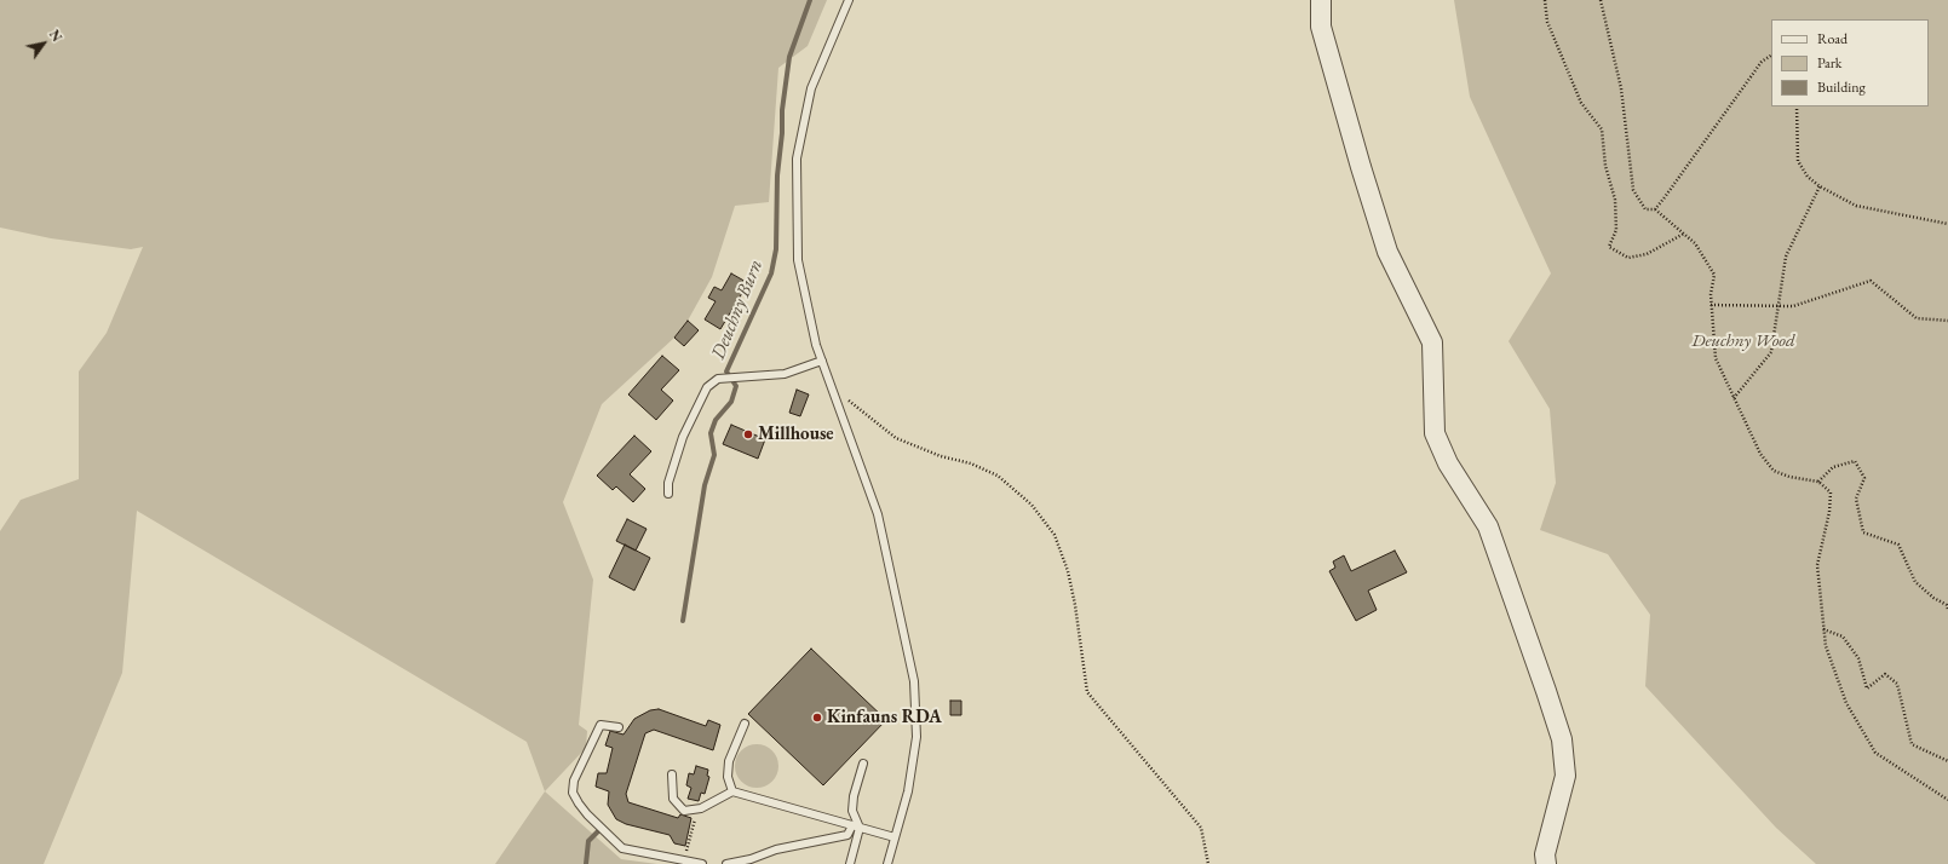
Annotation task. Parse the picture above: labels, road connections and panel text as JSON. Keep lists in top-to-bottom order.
{
  "water": ["Deuchny Burn"],
  "parks": ["Deuchny Wood"],
  "places": ["Millhouse", "Kinfauns RDA"],
  "legend": ["Road", "Park", "Building"],
  "north": "top right"
}
